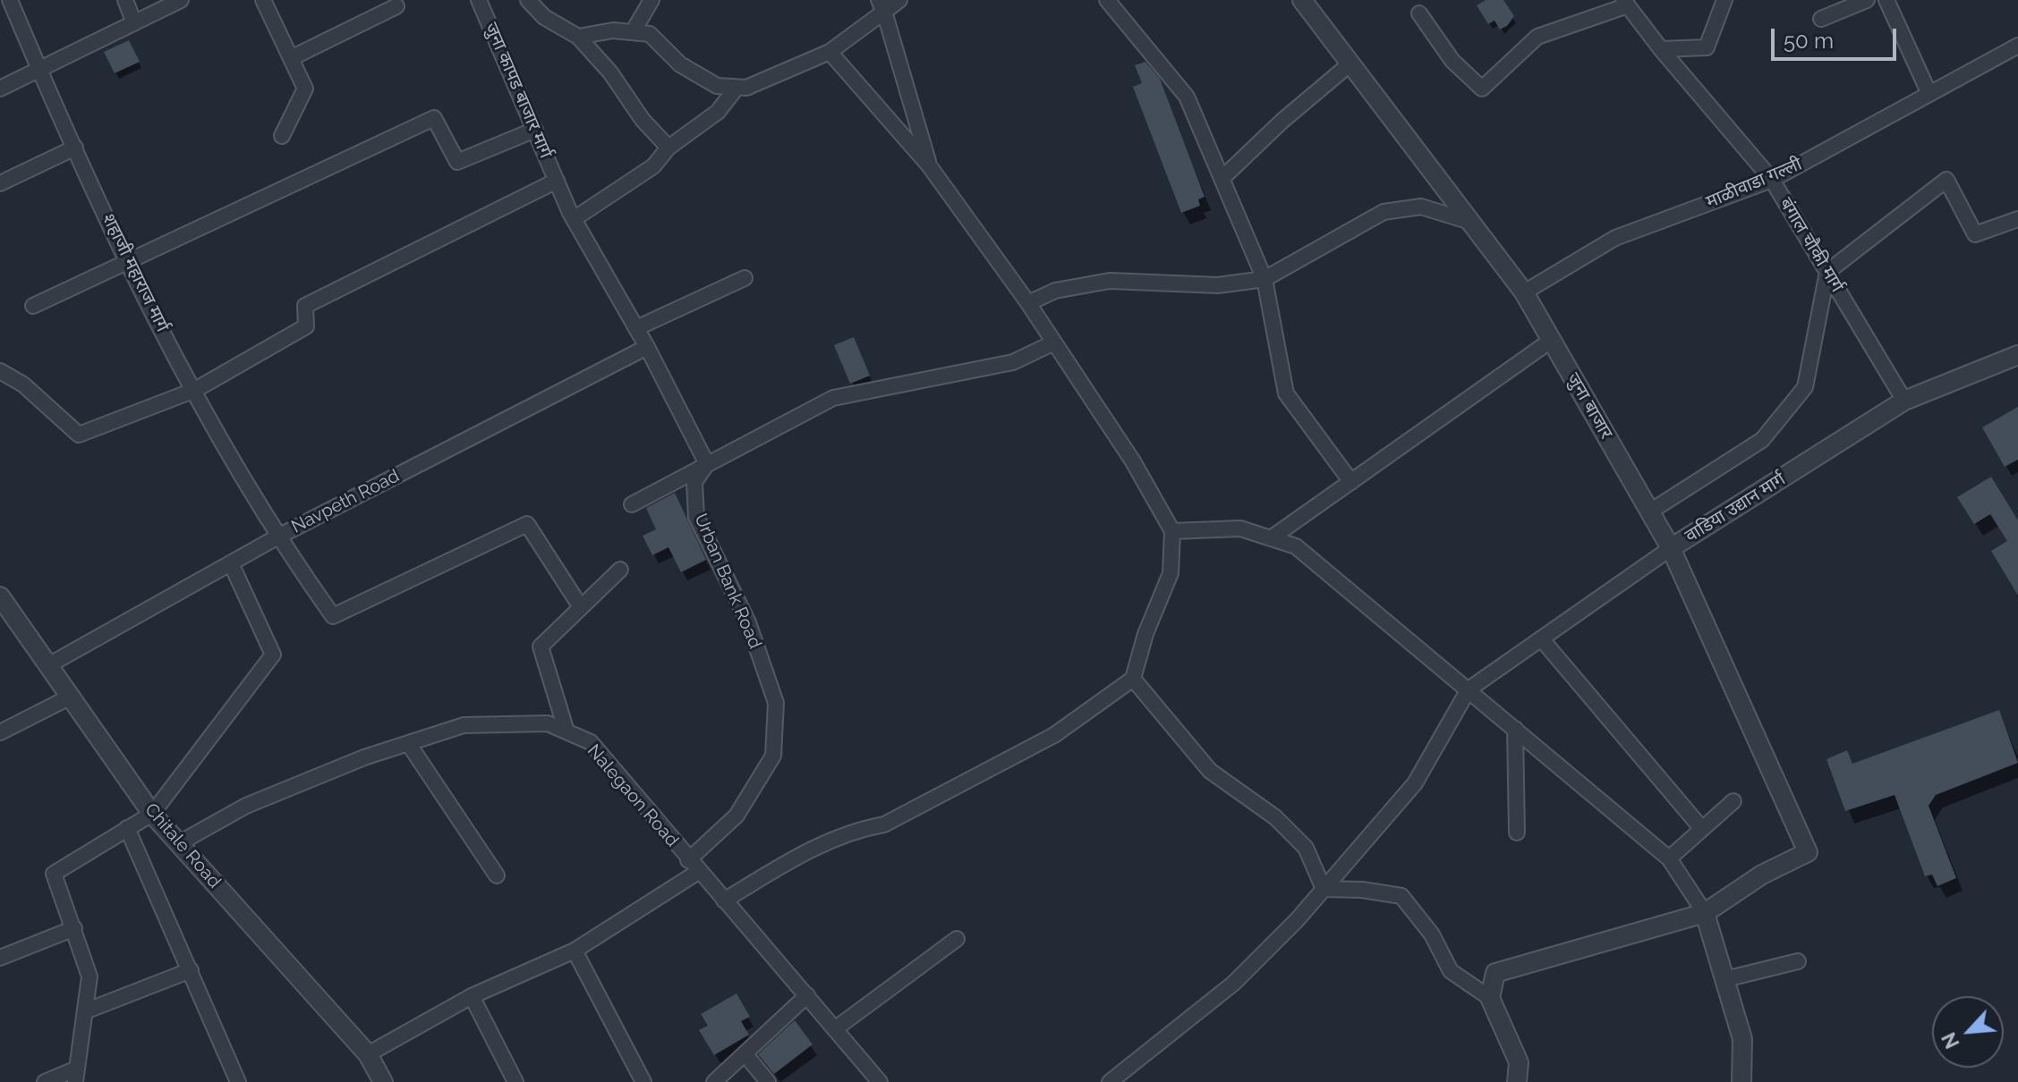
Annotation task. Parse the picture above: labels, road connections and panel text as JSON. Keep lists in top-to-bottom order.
{
  "streets": {
    "street": [
      "जुना कापड बाजार मार्ग",
      "माळीवाडा गल्ली",
      "बंगाल चौकी मार्ग",
      "शहाजी महाराज मार्ग",
      "जुना बाजार",
      "Navpeth Road",
      "वाडिया उद्यान मार्ग",
      "Urban Bank Road",
      "Nalegaon Road",
      "Chitale Road"
    ]
  },
  "crossings": [
    ["माळीवाडा गल्ली", "बंगाल चौकी मार्ग"],
    ["माळीवाडा गल्ली", "जुना बाजार"],
    ["बंगाल चौकी मार्ग", "वाडिया उद्यान मार्ग"],
    ["शहाजी महाराज मार्ग", "Navpeth Road"],
    ["जुना बाजार", "वाडिया उद्यान मार्ग"],
    ["Navpeth Road", "Chitale Road"],
    ["Urban Bank Road", "Nalegaon Road"],
    ["Urban Bank Road", "Chitale Road"],
    ["Nalegaon Road", "Chitale Road"]
  ],
  "scale_bar": "50 m",
  "north": "bottom left"
}
